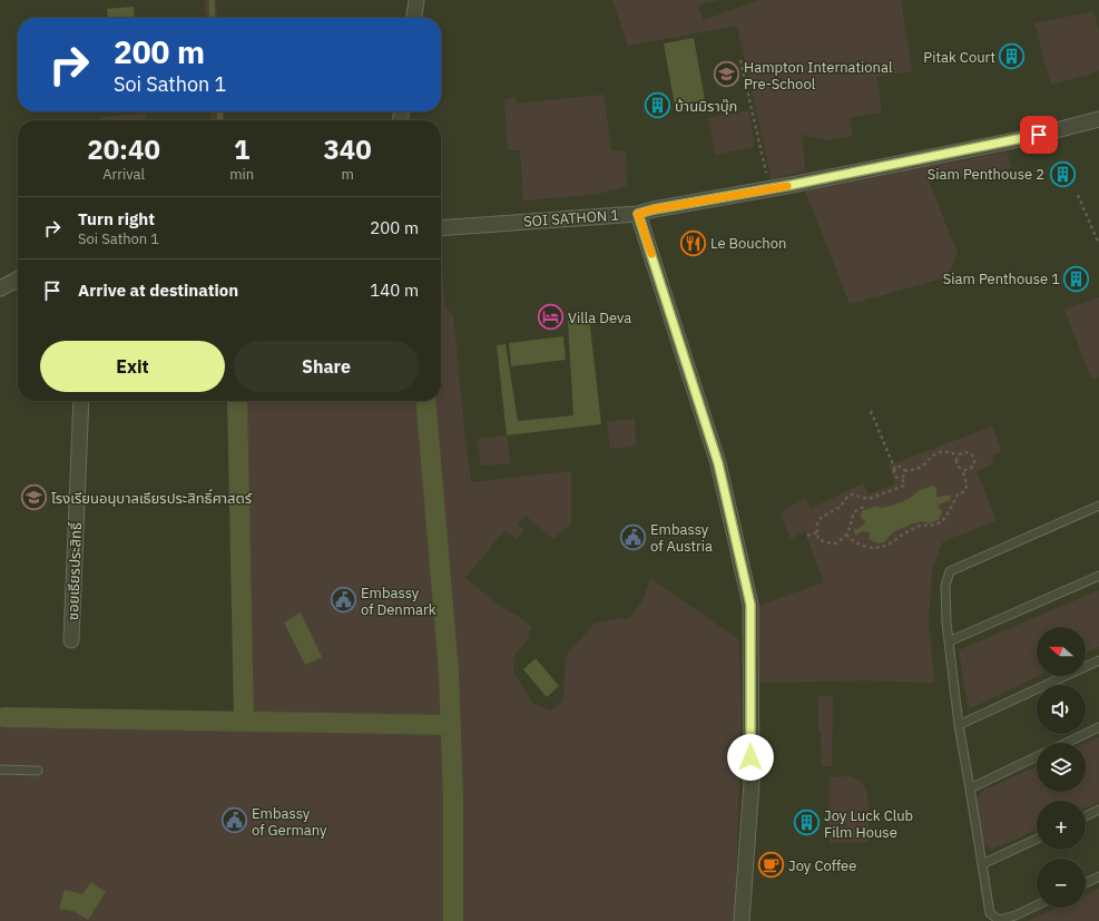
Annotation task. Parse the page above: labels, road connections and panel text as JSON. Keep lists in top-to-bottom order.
{
  "streets": {
    "street": ["SOI SATHON 1", "ซอยเธียรประสิทธิ์"]
  },
  "places": {
    "building": [
      "Pitak Court",
      "บ้านมิราบุ๊ก",
      "Siam Penthouse 2",
      "Siam Penthouse 1",
      "Joy Luck Club Film House"
    ],
    "school or university": ["Hampton International Pre-School", "โรงเรียนอนุบาลเธียรประสิทธิ์ศาสตร์"],
    "restaurant": ["Le Bouchon"],
    "hotel": ["Villa Deva"],
    "public building": ["Embassy of Austria", "Embassy of Denmark", "Embassy of Germany"],
    "cafe": ["Joy Coffee"]
  },
  "north": "left",
  "page": {
    "turn": ["200 m", "Soi Sathon 1"],
    "eta": [
      "20:40",
      "Arrival",
      "1",
      "min",
      "340",
      "m"
    ],
    "list": [
      {
        "name": "Turn right",
        "note": "Soi Sathon 1",
        "value": "200 m"
      },
      {
        "name": "Arrive at destination",
        "value": "140 m"
      }
    ],
    "buttons": ["Exit", "Share"],
    "map_buttons": ["+", "−"]
  }
}
